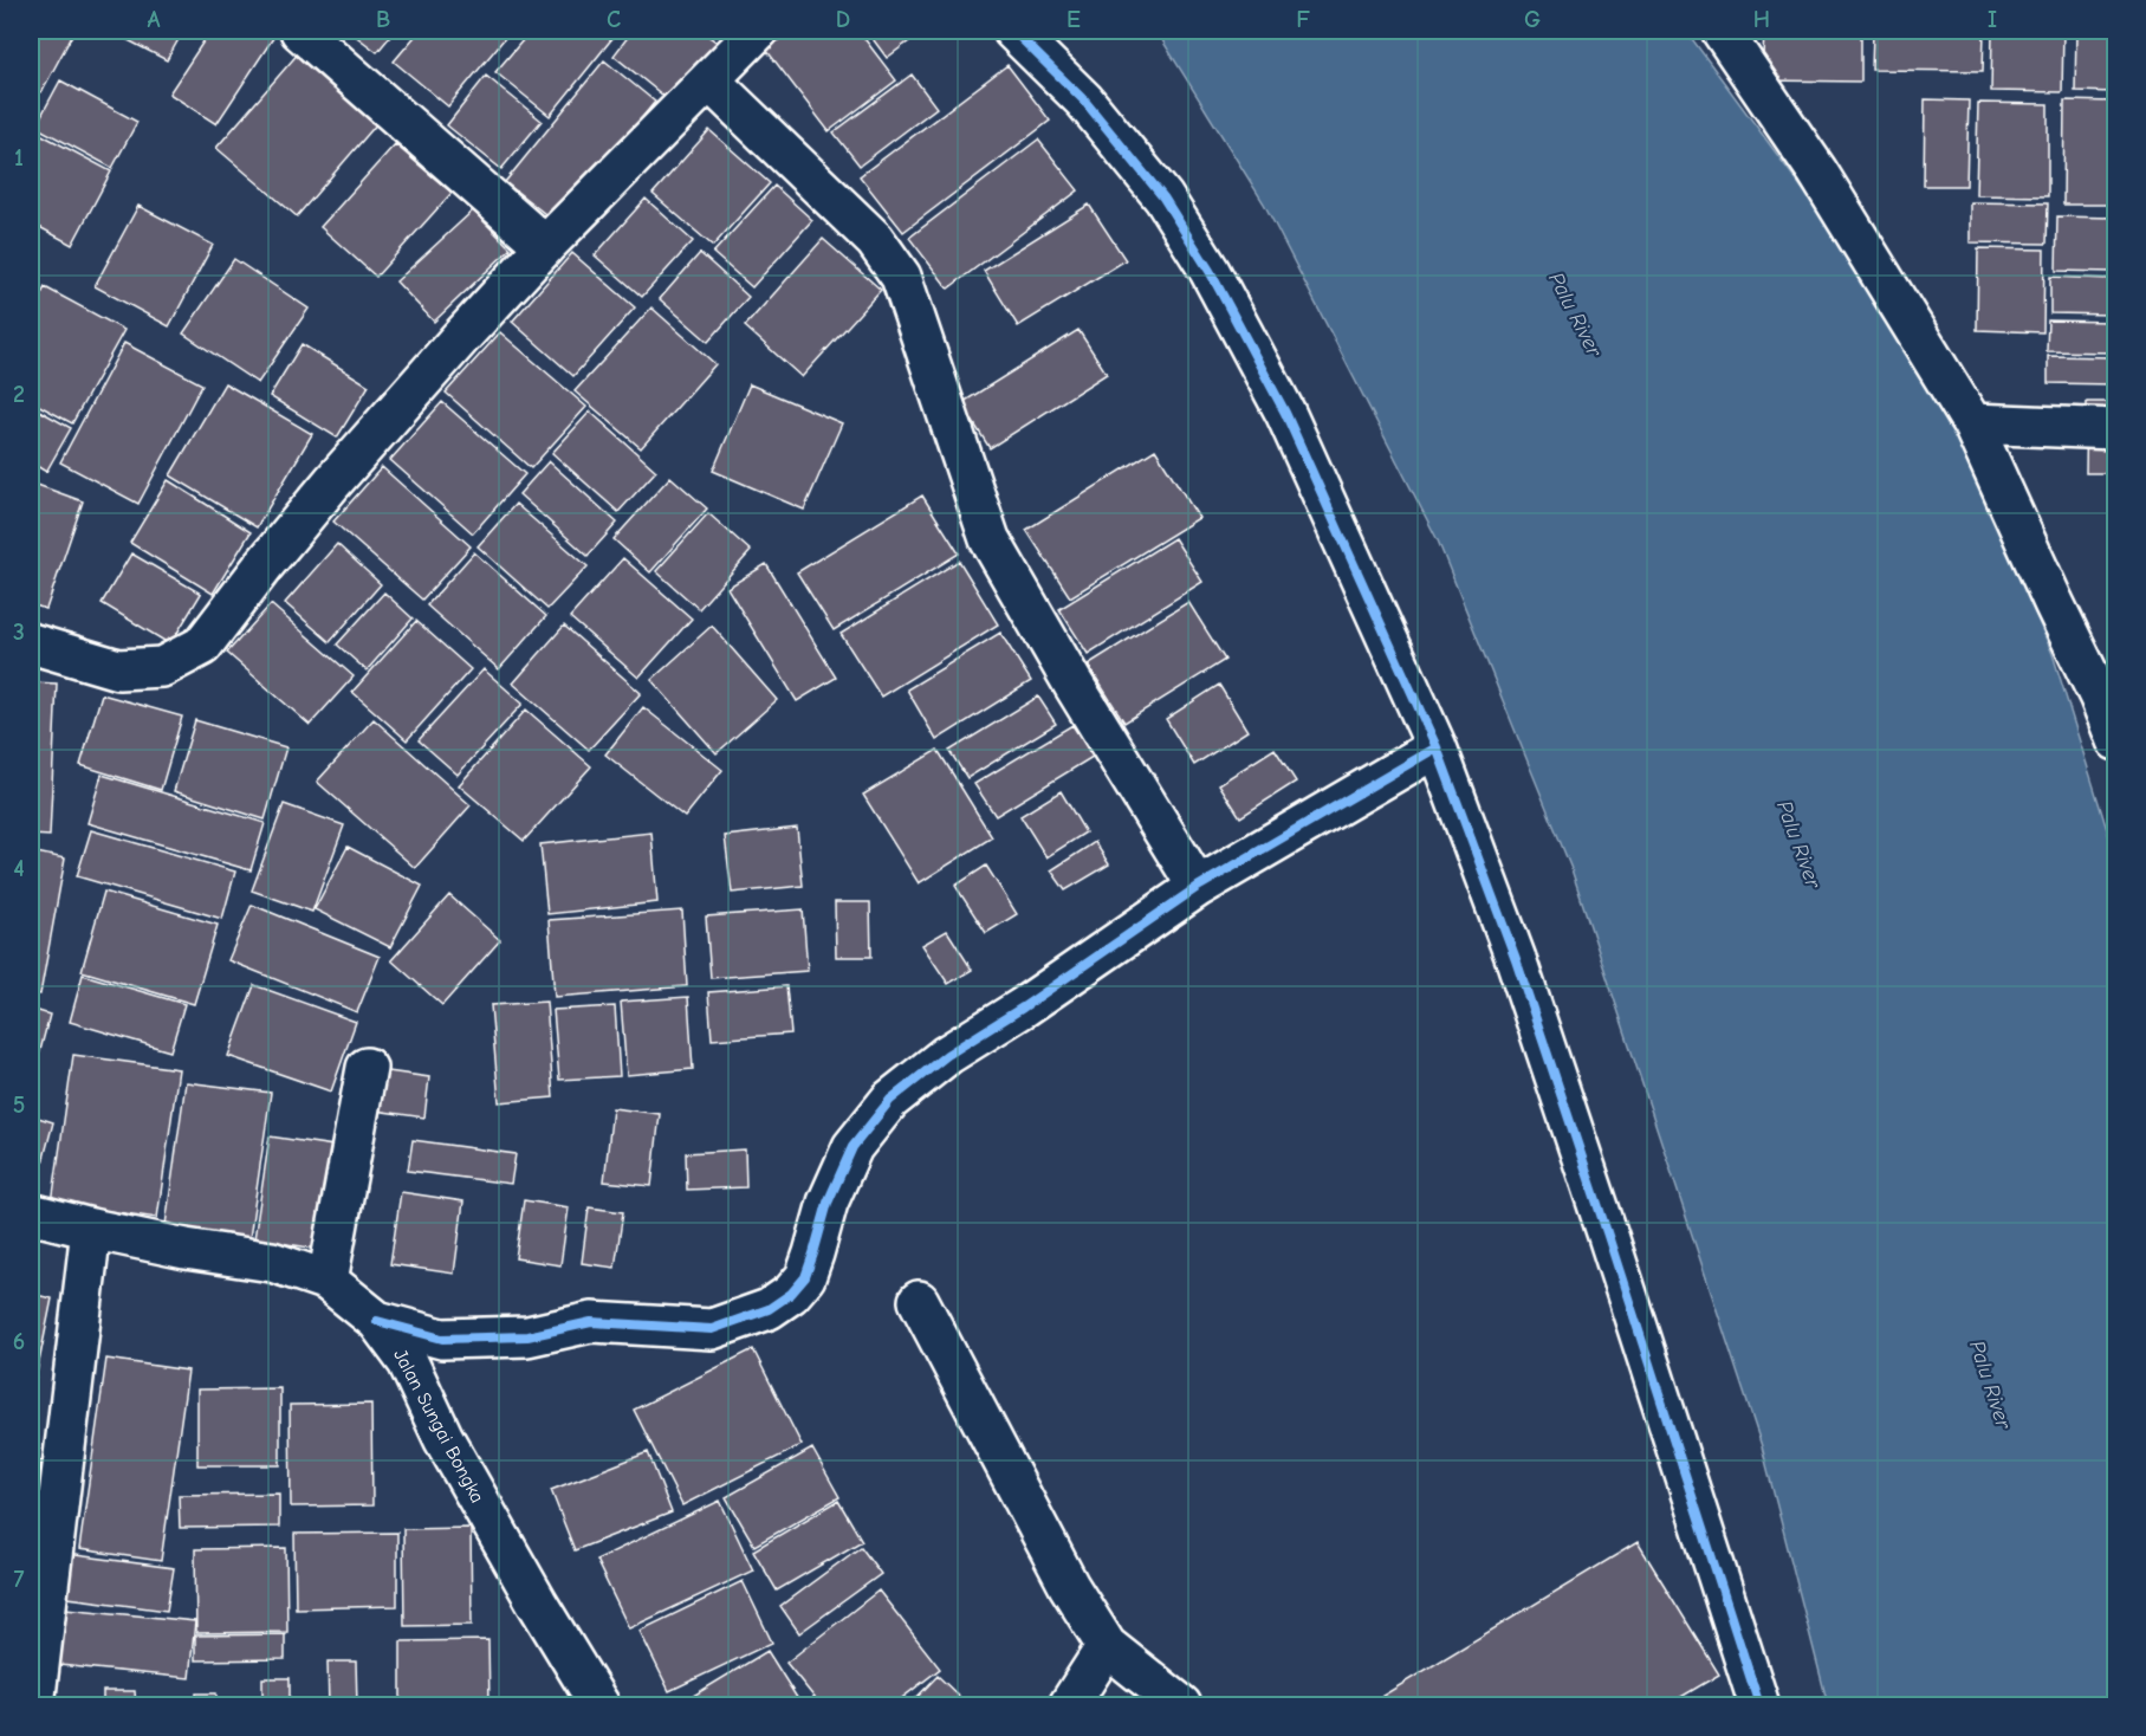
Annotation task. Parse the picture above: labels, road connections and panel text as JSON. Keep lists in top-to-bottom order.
{
  "streets": {
    "street": ["Jalan Sungai Bongka"]
  },
  "water": ["Palu River"],
  "grid": {
    "columns": [
      "A",
      "B",
      "C",
      "D",
      "E",
      "F",
      "G",
      "H",
      "I"
    ],
    "rows": [
      "1",
      "2",
      "3",
      "4",
      "5",
      "6",
      "7"
    ]
  }
}
